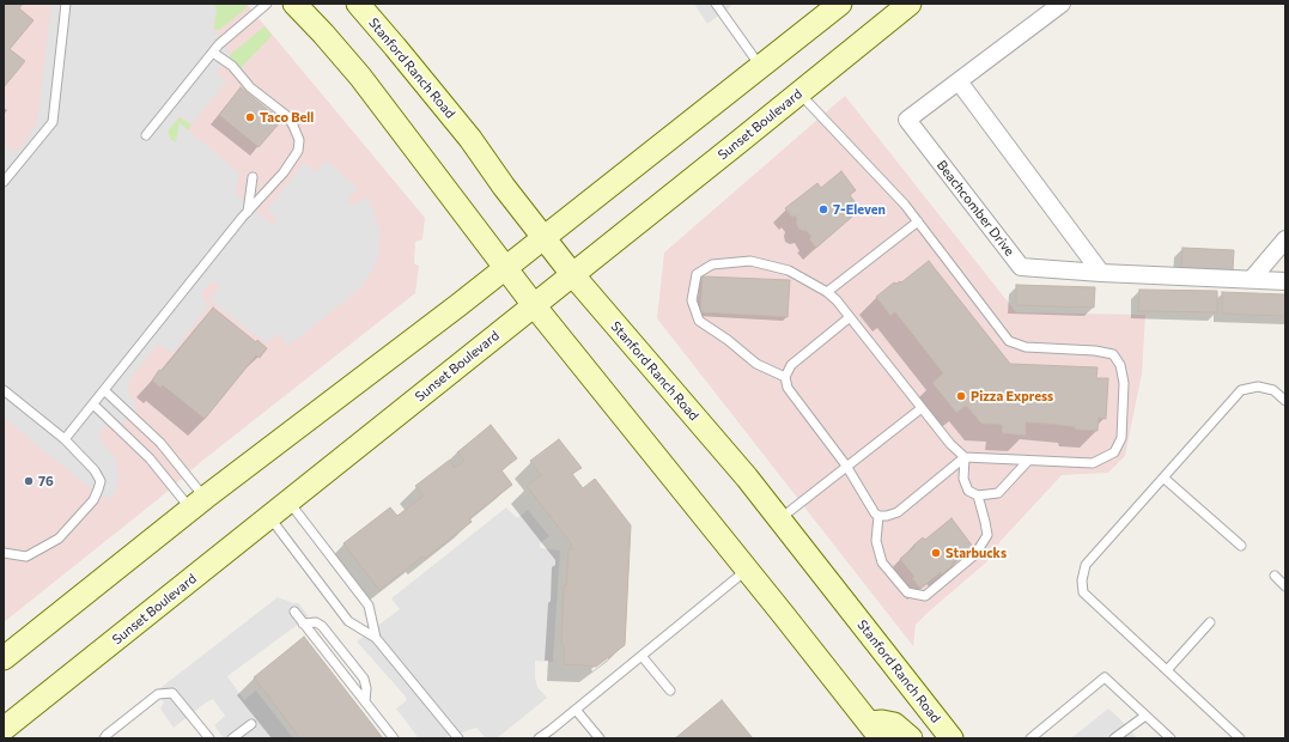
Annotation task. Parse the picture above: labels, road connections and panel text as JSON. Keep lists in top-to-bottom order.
{
  "streets": {
    "main road": ["Stanford Ranch Road", "Sunset Boulevard"],
    "street": ["Beachcomber Drive"]
  },
  "crossings": [
    ["Stanford Ranch Road", "Sunset Boulevard"]
  ],
  "places": [
    "Taco Bell",
    "7-Eleven",
    "Pizza Express",
    "76",
    "Starbucks"
  ]
}
